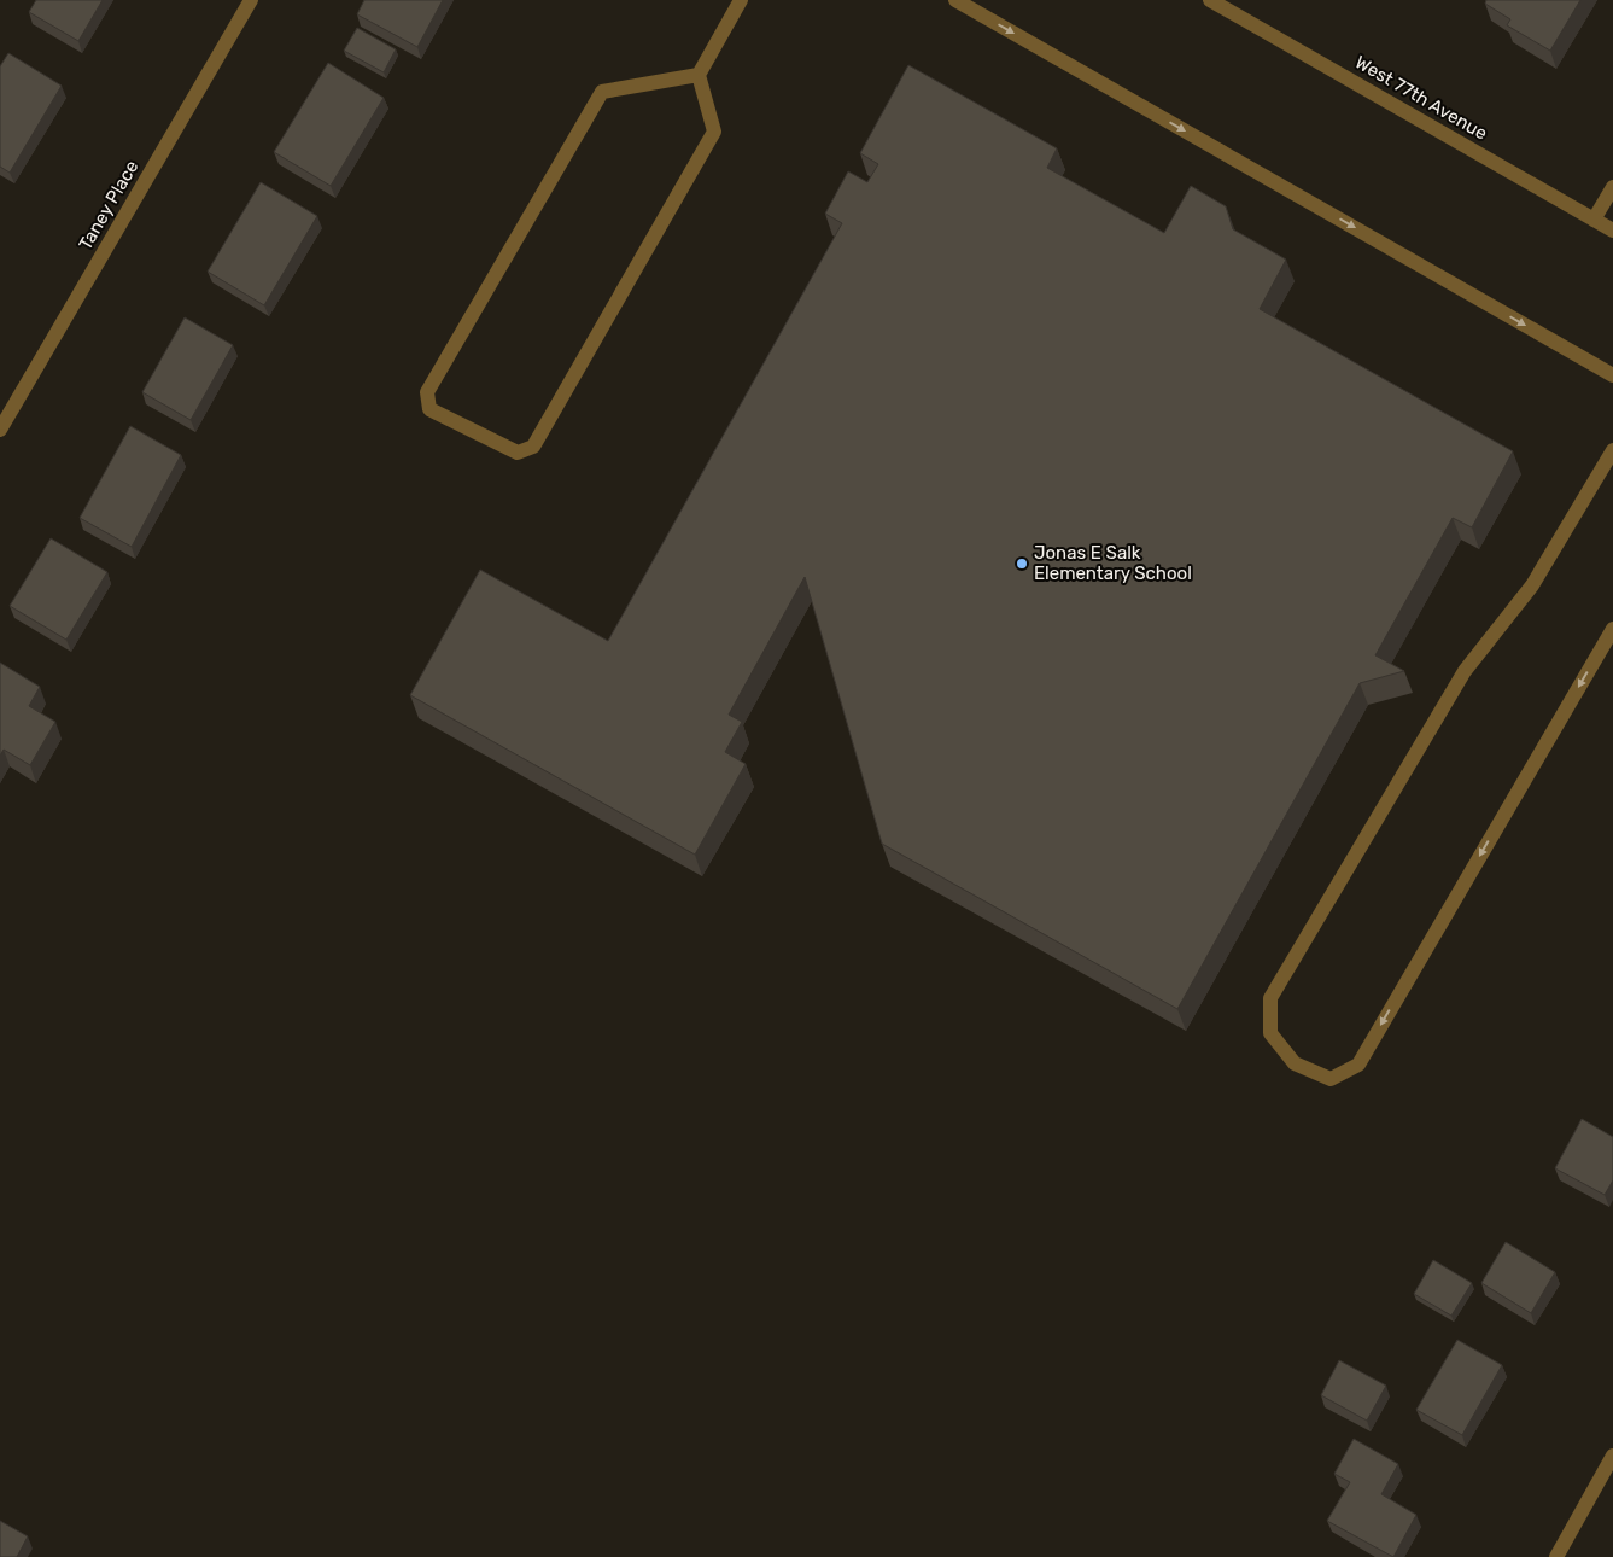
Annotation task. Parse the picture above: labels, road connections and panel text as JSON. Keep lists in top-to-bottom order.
{
  "streets": {
    "street": ["West 77th Avenue", "Taney Place"]
  },
  "places": ["Jonas E Salk Elementary School"]
}
